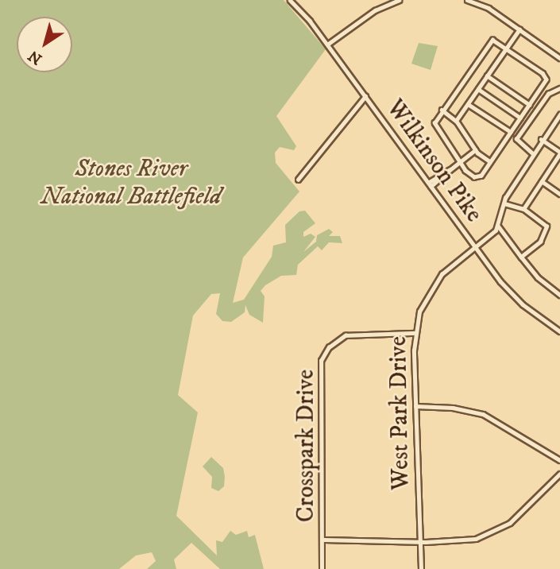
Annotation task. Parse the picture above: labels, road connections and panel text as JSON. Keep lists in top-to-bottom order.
{
  "streets": {
    "street": ["Wilkinson Pike", "West Park Drive", "Crosspark Drive"]
  },
  "crossings": [
    ["Wilkinson Pike", "West Park Drive"],
    ["West Park Drive", "Crosspark Drive"]
  ],
  "parks": ["Stones River National Battlefield"],
  "north": "bottom left"
}
